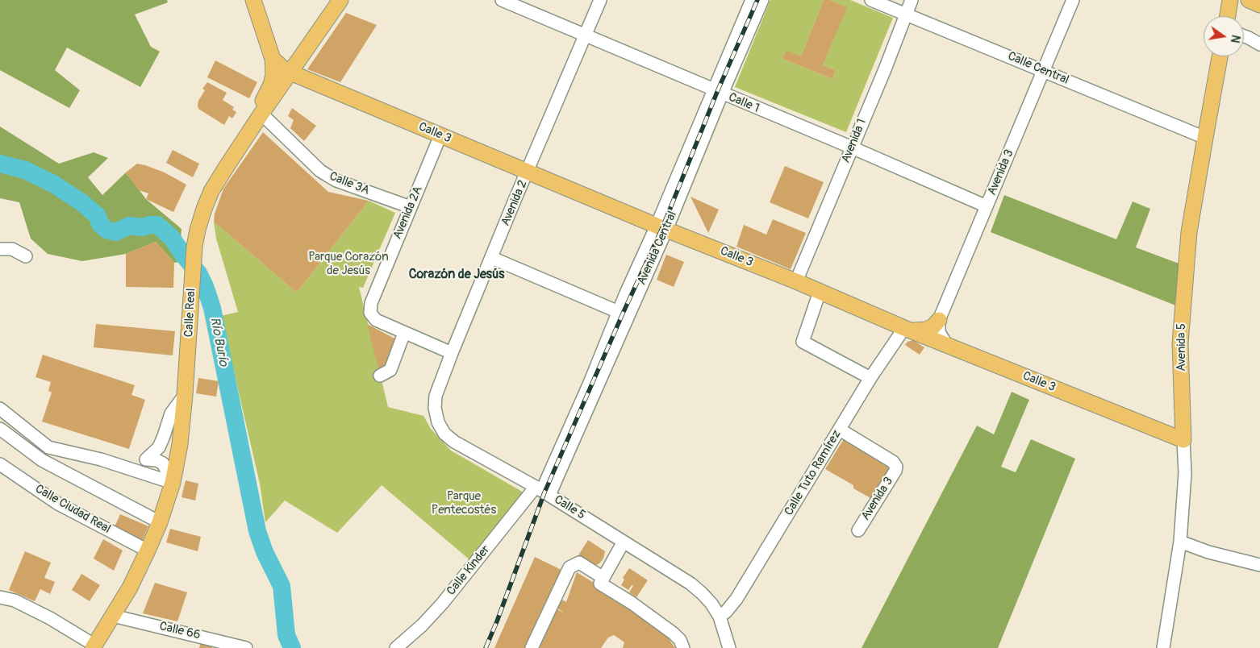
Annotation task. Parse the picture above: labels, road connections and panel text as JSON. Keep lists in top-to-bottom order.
{
  "streets": {
    "main road": ["Calle 3", "Calle Real", "Avenida 5"],
    "street": [
      "Calle Central",
      "Calle 1",
      "Avenida 1",
      "Avenida 3",
      "Calle 3A",
      "Avenida 2",
      "Avenida 2A",
      "Avenida Central",
      "Calle Tuto Ramírez",
      "Calle 5",
      "Calle Ciudad Real",
      "Calle Kinder",
      "Calle 66"
    ]
  },
  "crossings": [
    ["Calle Central", "Avenida 1"],
    ["Calle Central", "Avenida 3"],
    ["Calle Central", "Avenida 5"],
    ["Calle 1", "Avenida 1"],
    ["Calle 1", "Avenida 3"],
    ["Calle 1", "Avenida 2"],
    ["Calle 1", "Avenida Central"],
    ["Calle 3", "Avenida 1"],
    ["Calle 3", "Avenida 2"],
    ["Calle 3", "Avenida 2A"],
    ["Calle 3", "Avenida Central"],
    ["Calle 3", "Calle Real"],
    ["Calle 3", "Avenida 5"],
    ["Calle 3", "Calle Tuto Ramírez"],
    ["Avenida 3", "Calle Tuto Ramírez"],
    ["Calle 3A", "Avenida 2A"],
    ["Calle 3A", "Calle Real"],
    ["Avenida 2", "Calle 5"],
    ["Avenida Central", "Calle 5"],
    ["Avenida Central", "Calle Kinder"],
    ["Calle Real", "Calle Ciudad Real"],
    ["Calle Real", "Calle 66"],
    ["Calle Tuto Ramírez", "Calle 5"],
    ["Calle 5", "Calle Kinder"]
  ],
  "districts": ["Corazón de Jesús"],
  "water": ["Río Burío"],
  "parks": ["Parque Corazón de Jesús", "Parque Pentecostés"],
  "north": "right"
}
